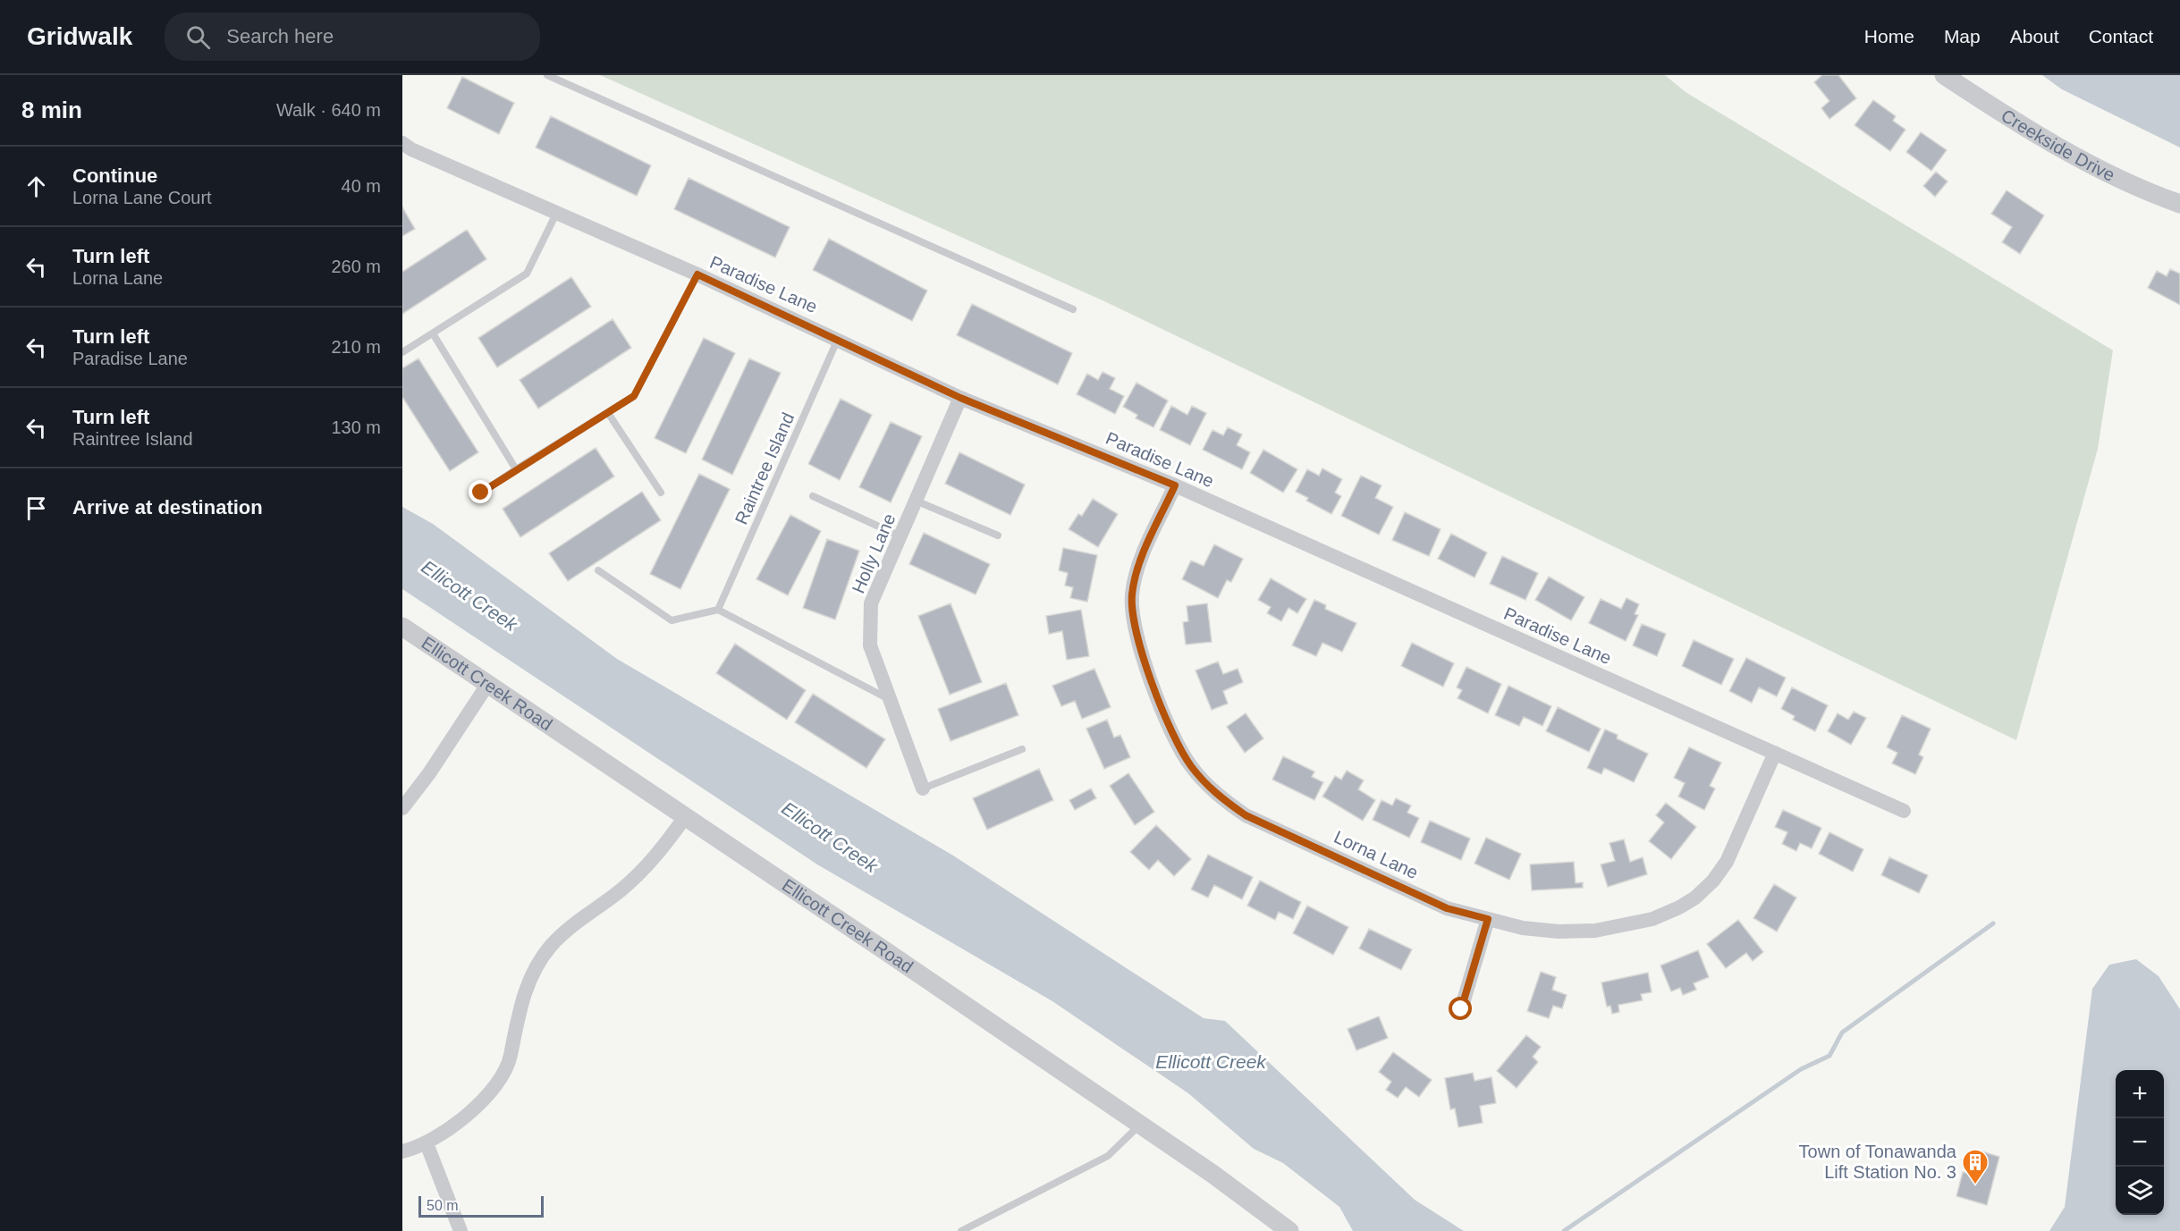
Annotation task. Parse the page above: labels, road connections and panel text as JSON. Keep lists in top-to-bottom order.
{
  "streets": {
    "street": [
      "Creekside Drive",
      "Paradise Lane",
      "Holly Lane",
      "Ellicott Creek Road",
      "Lorna Lane"
    ],
    "lane": ["Raintree Island"]
  },
  "crossings": [
    ["Paradise Lane", "Raintree Island"],
    ["Paradise Lane", "Holly Lane"],
    ["Paradise Lane", "Lorna Lane"]
  ],
  "water": ["Ellicott Creek"],
  "places": {
    "building": ["Town of Tonawanda Lift Station No. 3"]
  },
  "scale_bar": "50 m",
  "page": {
    "header": "Gridwalk",
    "search": "Search here",
    "nav": [
      "Home",
      "Map",
      "About",
      "Contact"
    ],
    "heading": ["8 min", "Walk · 640 m"],
    "list": [
      ["Continue", "Lorna Lane Court", "40 m"],
      ["Turn left", "Lorna Lane", "260 m"],
      ["Turn left", "Paradise Lane", "210 m"],
      ["Turn left", "Raintree Island", "130 m"],
      "Arrive at destination"
    ],
    "map_buttons": ["+", "−"],
    "scale": "50 m"
  }
}
